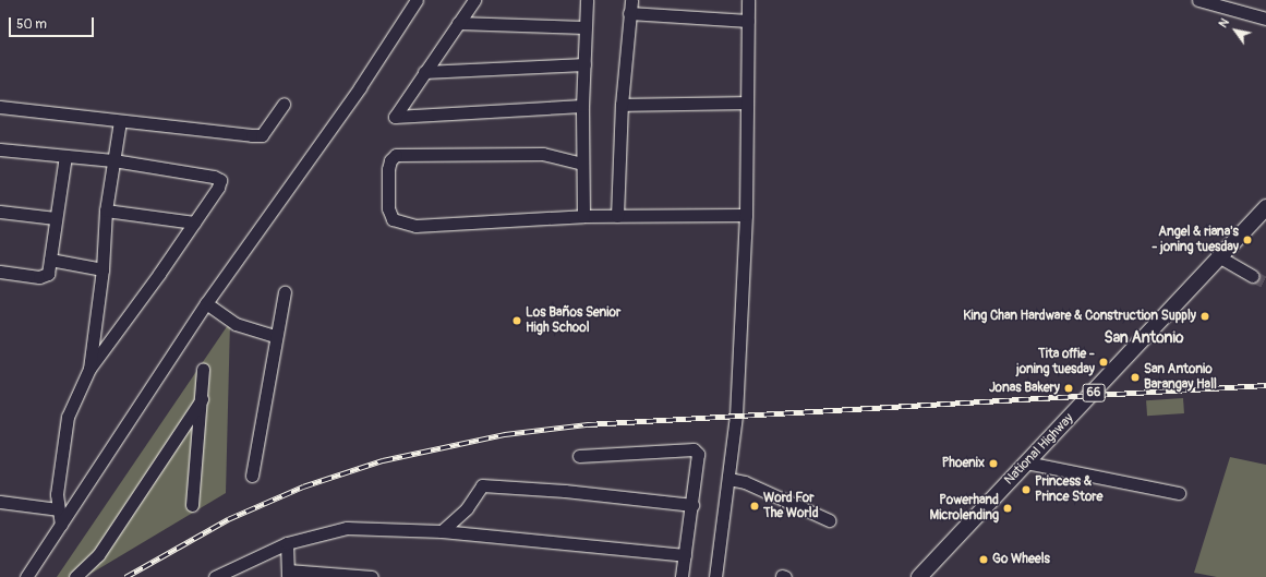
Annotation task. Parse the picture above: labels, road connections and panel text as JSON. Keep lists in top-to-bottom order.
{
  "streets": {
    "main road": ["66", "National Highway"]
  },
  "districts": ["San Antonio"],
  "places": [
    "Angel & riana's - joning tuesday",
    "King Chan Hardware & Construction Supply",
    "Los Baños Senior High School",
    "Tita offie - joning tuesday",
    "San Antonio Barangay Hall",
    "Jonas Bakery",
    "Phoenix",
    "Princess & Prince Store",
    "Word For The World",
    "Powerhand Microlending",
    "Go Wheels"
  ],
  "scale_bar": "50 m",
  "north": "top left"
}
